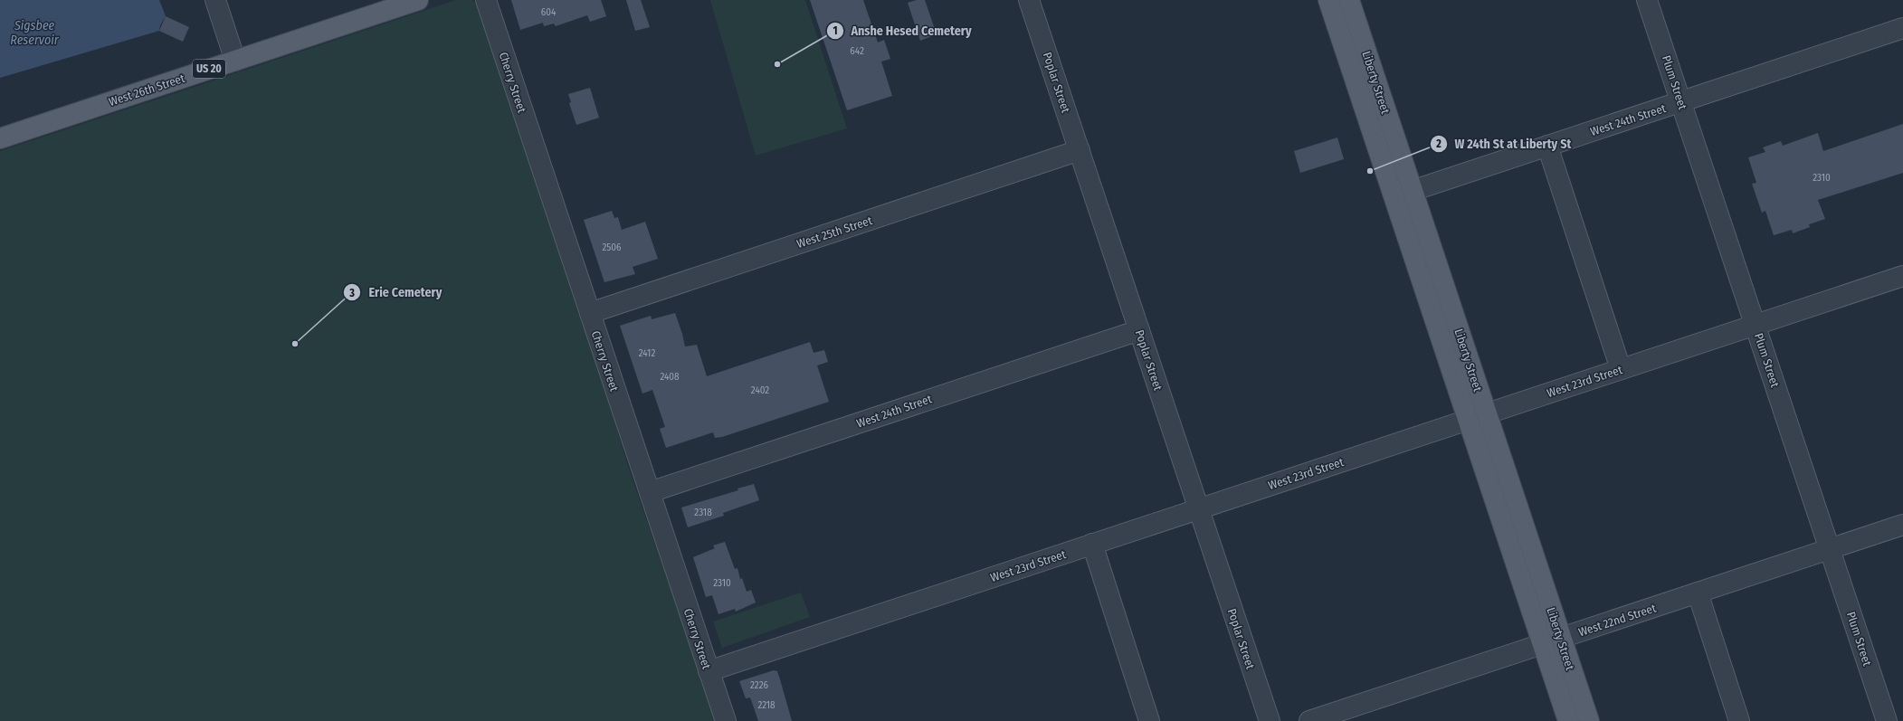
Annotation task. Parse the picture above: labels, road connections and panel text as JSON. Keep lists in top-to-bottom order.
{
  "streets": {
    "main road": ["US 20", "Liberty Street", "West 26th Street"],
    "street": [
      "Cherry Street",
      "Poplar Street",
      "Plum Street",
      "West 24th Street",
      "West 25th Street",
      "West 23rd Street",
      "West 22nd Street"
    ]
  },
  "crossings": [
    ["Cherry Street", "West 24th Street"],
    ["Cherry Street", "West 25th Street"],
    ["Cherry Street", "West 23rd Street"],
    ["Poplar Street", "West 24th Street"],
    ["Poplar Street", "West 25th Street"],
    ["Poplar Street", "West 23rd Street"],
    ["Liberty Street", "West 24th Street"],
    ["Liberty Street", "West 23rd Street"],
    ["Liberty Street", "West 22nd Street"],
    ["Plum Street", "West 24th Street"],
    ["Plum Street", "West 23rd Street"],
    ["Plum Street", "West 22nd Street"]
  ],
  "water": ["Sigsbee Reservoir"],
  "places": ["Anshe Hesed Cemetery", "W 24th St at Liberty St", "Erie Cemetery"],
  "house_numbers": [
    "604",
    "642",
    "2310",
    "2506",
    "2412",
    "2408",
    "2402",
    "2318",
    "2310",
    "2226",
    "2218"
  ]
}
